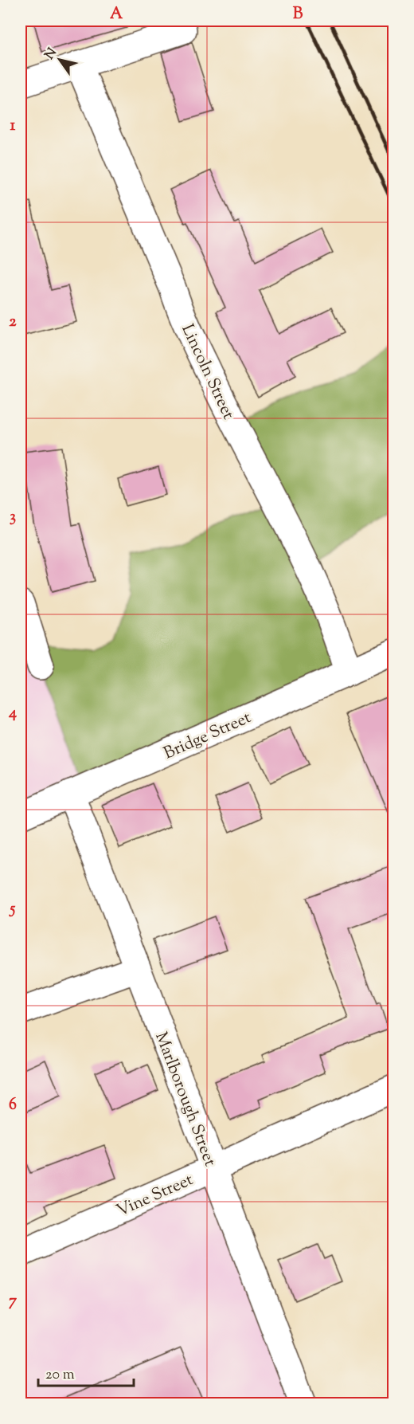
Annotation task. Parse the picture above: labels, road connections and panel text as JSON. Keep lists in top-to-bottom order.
{
  "streets": {
    "street": [
      "Lincoln Street",
      "Bridge Street",
      "Marlborough Street",
      "Vine Street"
    ]
  },
  "crossings": [
    ["Lincoln Street", "Bridge Street"],
    ["Bridge Street", "Marlborough Street"],
    ["Marlborough Street", "Vine Street"]
  ],
  "scale_bar": "20 m",
  "north": "top left",
  "grid": {
    "columns": ["A", "B"],
    "rows": [
      "1",
      "2",
      "3",
      "4",
      "5",
      "6",
      "7"
    ]
  }
}
